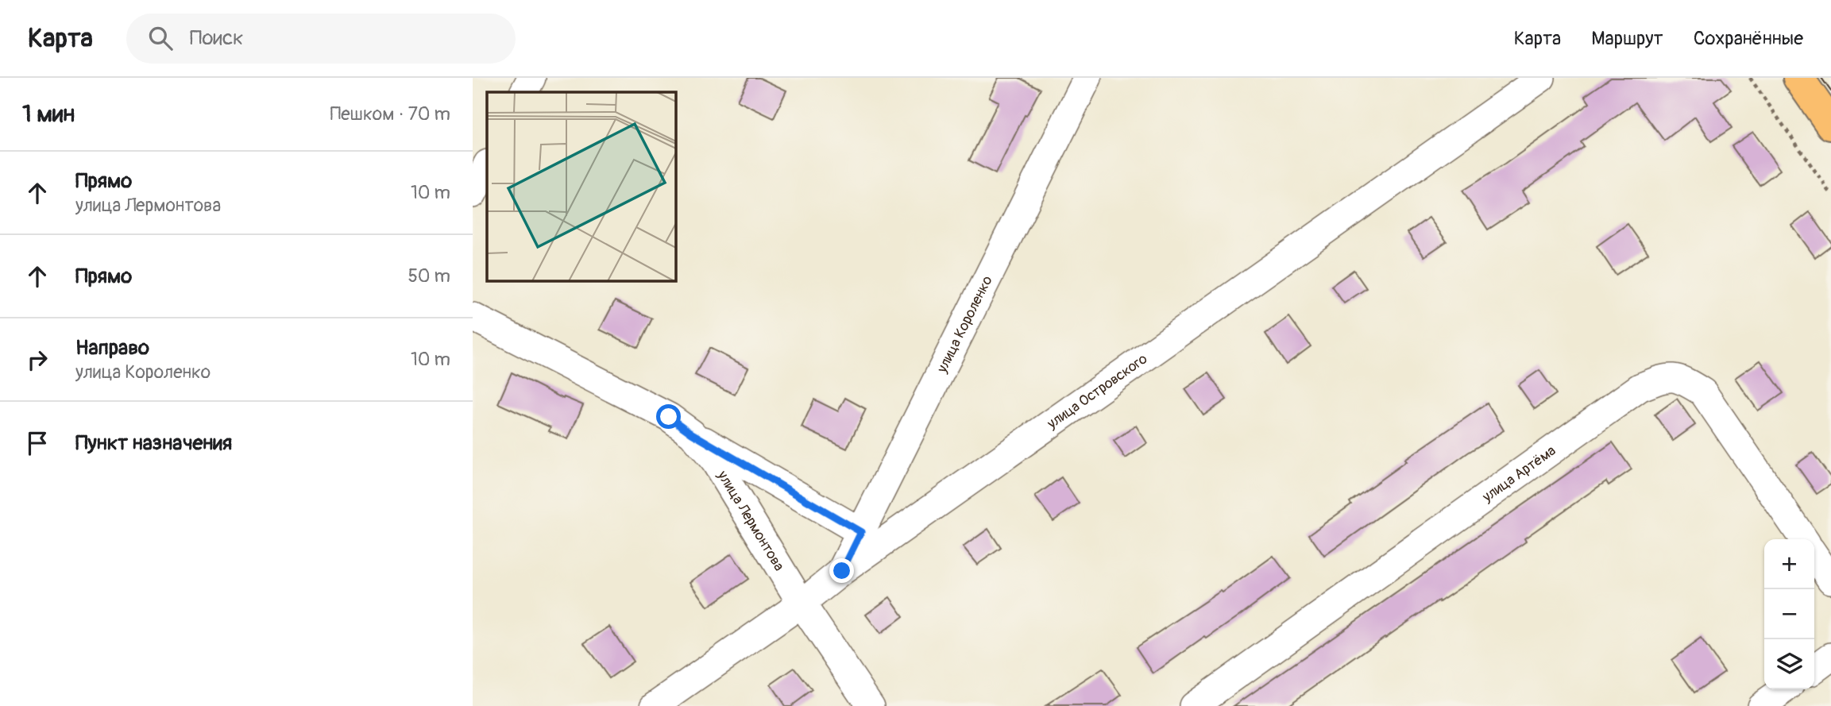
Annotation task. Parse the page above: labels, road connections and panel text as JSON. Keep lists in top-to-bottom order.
{
  "streets": {
    "street": [
      "улица Короленко",
      "улица Островского",
      "улица Артёма",
      "улица Лермонтова"
    ]
  },
  "crossings": [
    ["улица Короленко", "улица Островского"],
    ["улица Островского", "улица Лермонтова"]
  ],
  "page": {
    "header": "Карта",
    "search": "Поиск",
    "nav": ["Карта", "Маршрут", "Сохранённые"],
    "heading": ["1 мин", "Пешком · 70 m"],
    "list": [
      ["Прямо", "улица Лермонтова", "10 m"],
      ["Прямо", "50 m"],
      ["Направо", "улица Короленко", "10 m"],
      "Пункт назначения"
    ],
    "map_buttons": ["+", "−"]
  }
}
